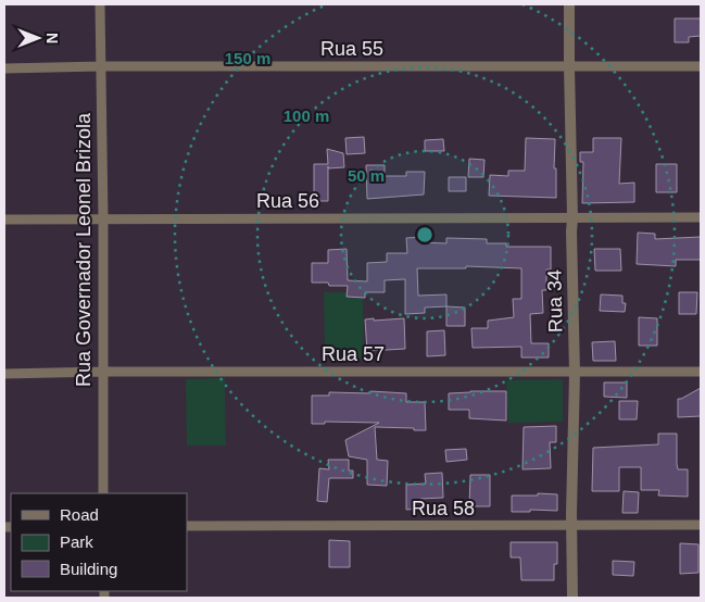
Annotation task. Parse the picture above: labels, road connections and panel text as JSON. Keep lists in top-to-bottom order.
{
  "streets": {
    "street": [
      "Rua 55",
      "Rua 56",
      "Rua Governador Leonel Brizola",
      "Rua 34",
      "Rua 57",
      "Rua 58"
    ]
  },
  "crossings": [
    ["Rua 55", "Rua Governador Leonel Brizola"],
    ["Rua 55", "Rua 34"],
    ["Rua 56", "Rua Governador Leonel Brizola"],
    ["Rua 56", "Rua 34"],
    ["Rua Governador Leonel Brizola", "Rua 57"],
    ["Rua 34", "Rua 57"],
    ["Rua 34", "Rua 58"]
  ],
  "legend": ["Road", "Park", "Building"],
  "north": "right",
  "rings": ["150 m", "100 m", "50 m"]
}
